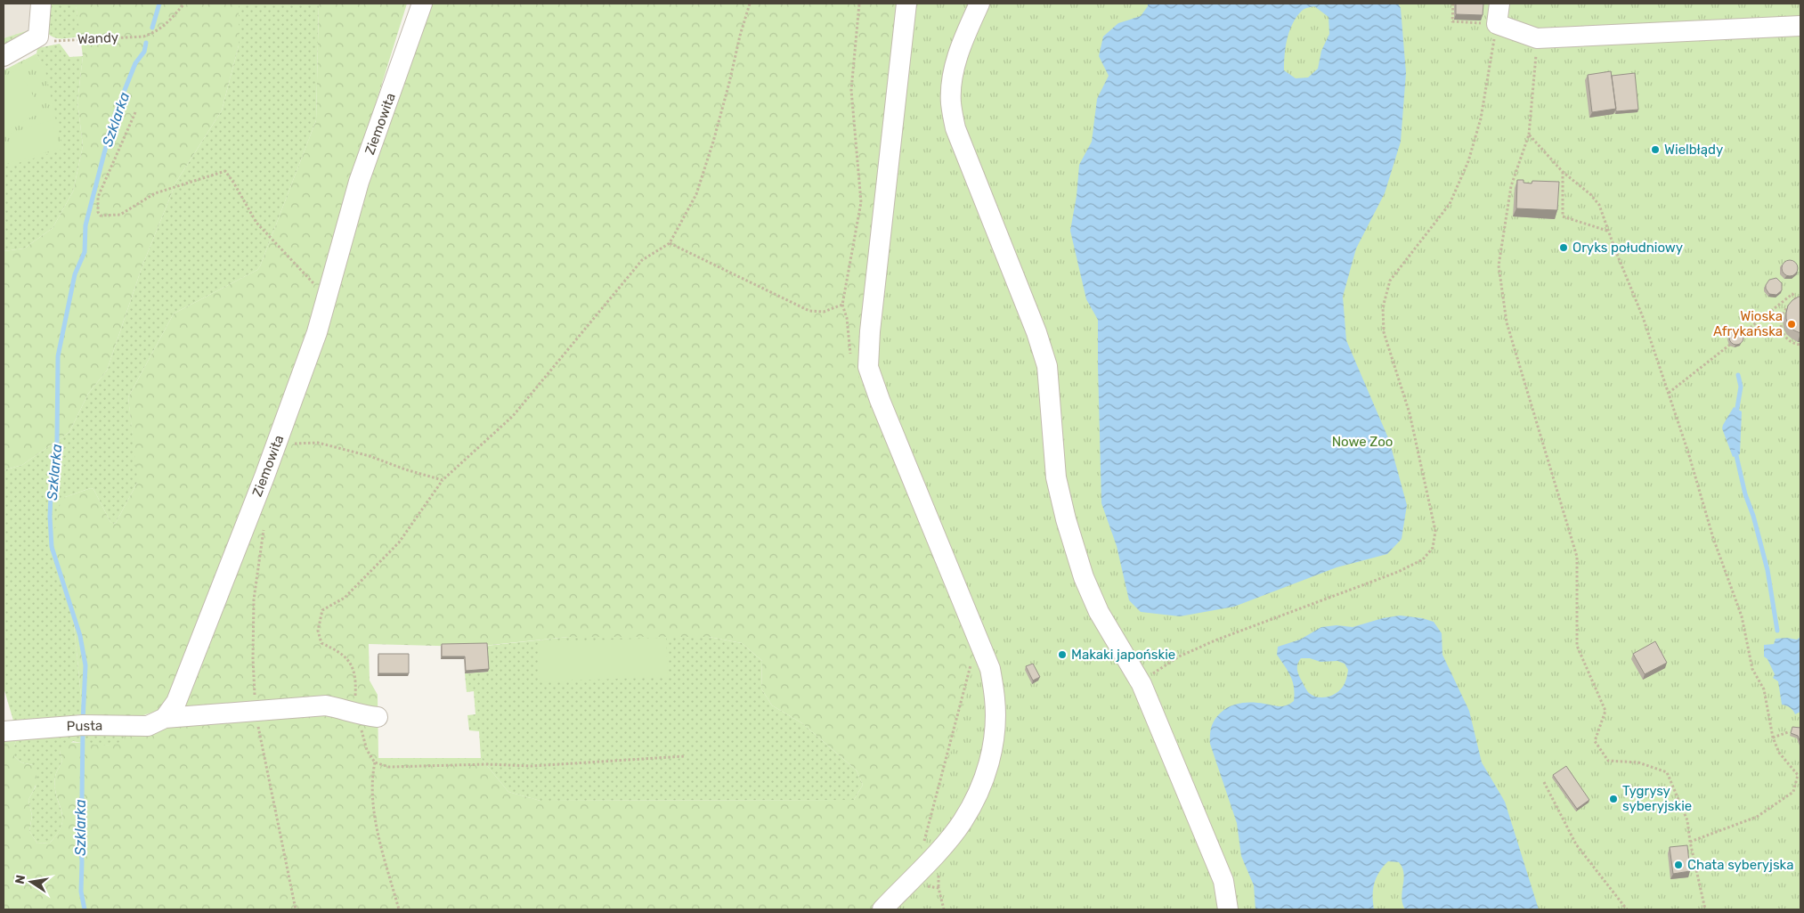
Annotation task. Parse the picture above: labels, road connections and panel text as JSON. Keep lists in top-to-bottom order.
{
  "streets": {
    "street": ["Ziemowita", "Pusta"],
    "path": ["Wandy"]
  },
  "crossings": [
    ["Ziemowita", "Pusta"]
  ],
  "water": ["Szklarka"],
  "parks": ["Nowe Zoo"],
  "places": [
    "Wielbłądy",
    "Oryks południowy",
    "Wioska Afrykańska",
    "Makaki japońskie",
    "Tygrysy syberyjskie",
    "Chata syberyjska"
  ],
  "north": "left"
}
